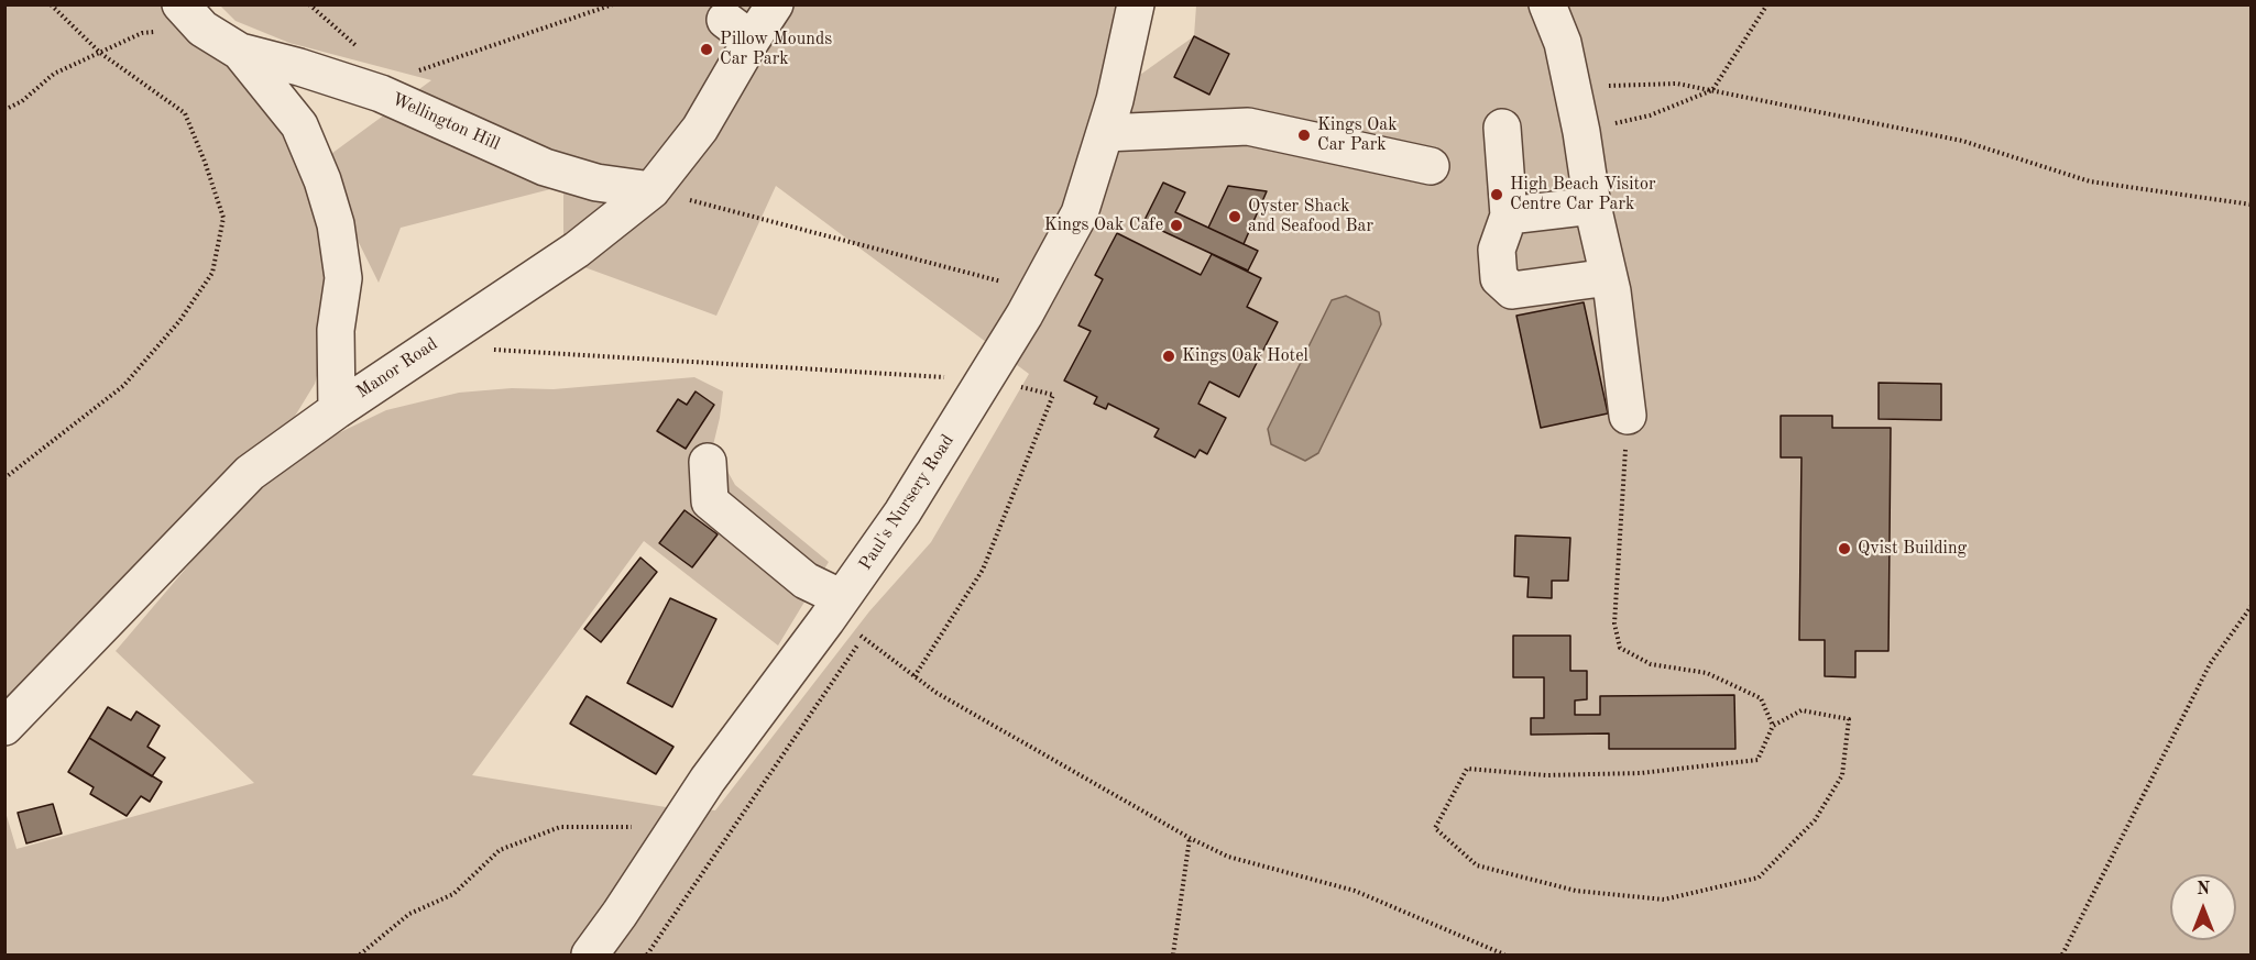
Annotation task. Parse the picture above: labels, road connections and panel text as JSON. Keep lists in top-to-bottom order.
{
  "streets": {
    "street": ["Wellington Hill", "Manor Road", "Paul's Nursery Road"]
  },
  "crossings": [
    ["Wellington Hill", "Manor Road"]
  ],
  "places": [
    "Pillow Mounds Car Park",
    "Kings Oak Car Park",
    "High Beach Visitor Centre Car Park",
    "Oyster Shack and Seafood Bar",
    "Kings Oak Cafe",
    "Kings Oak Hotel",
    "Qvist Building"
  ],
  "north": "top"
}
